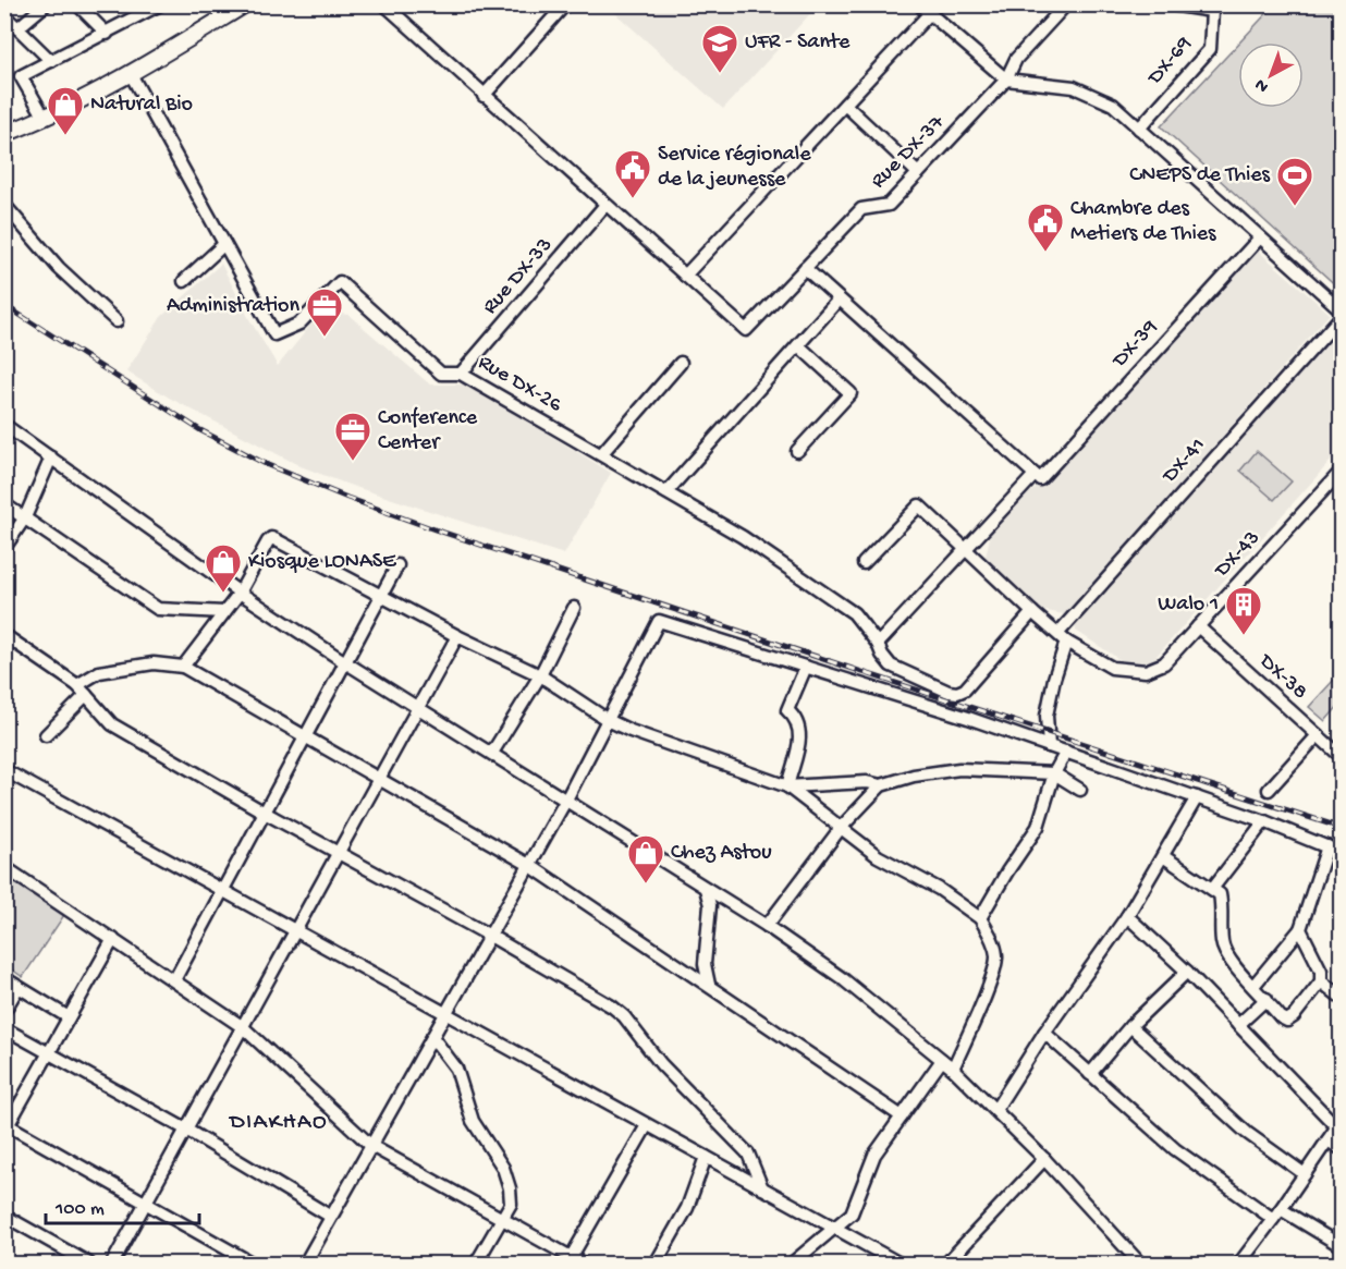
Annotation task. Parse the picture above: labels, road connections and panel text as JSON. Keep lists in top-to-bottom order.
{
  "streets": {
    "street": [
      "DX-69",
      "Rue DX-37",
      "Rue DX-33",
      "DX-39",
      "Rue DX-26",
      "DX-41",
      "DX-43",
      "DX-38"
    ]
  },
  "crossings": [
    ["Rue DX-33", "Rue DX-26"],
    ["DX-39", "Rue DX-26"],
    ["DX-41", "DX-43"],
    ["DX-43", "DX-38"]
  ],
  "districts": ["DIAKHAO"],
  "places": {
    "school or university": ["UFR - Sante"],
    "shop": ["Natural Bio", "Kiosque LONASE", "Chez Astou"],
    "public building": ["Service régionale de la jeunesse", "Chambre des Metiers de Thies"],
    "sports": ["CNEPS de Thies"],
    "office": ["Administration", "Conference Center"],
    "building": ["Walo 1"]
  },
  "scale_bar": "100 m",
  "north": "bottom left"
}
